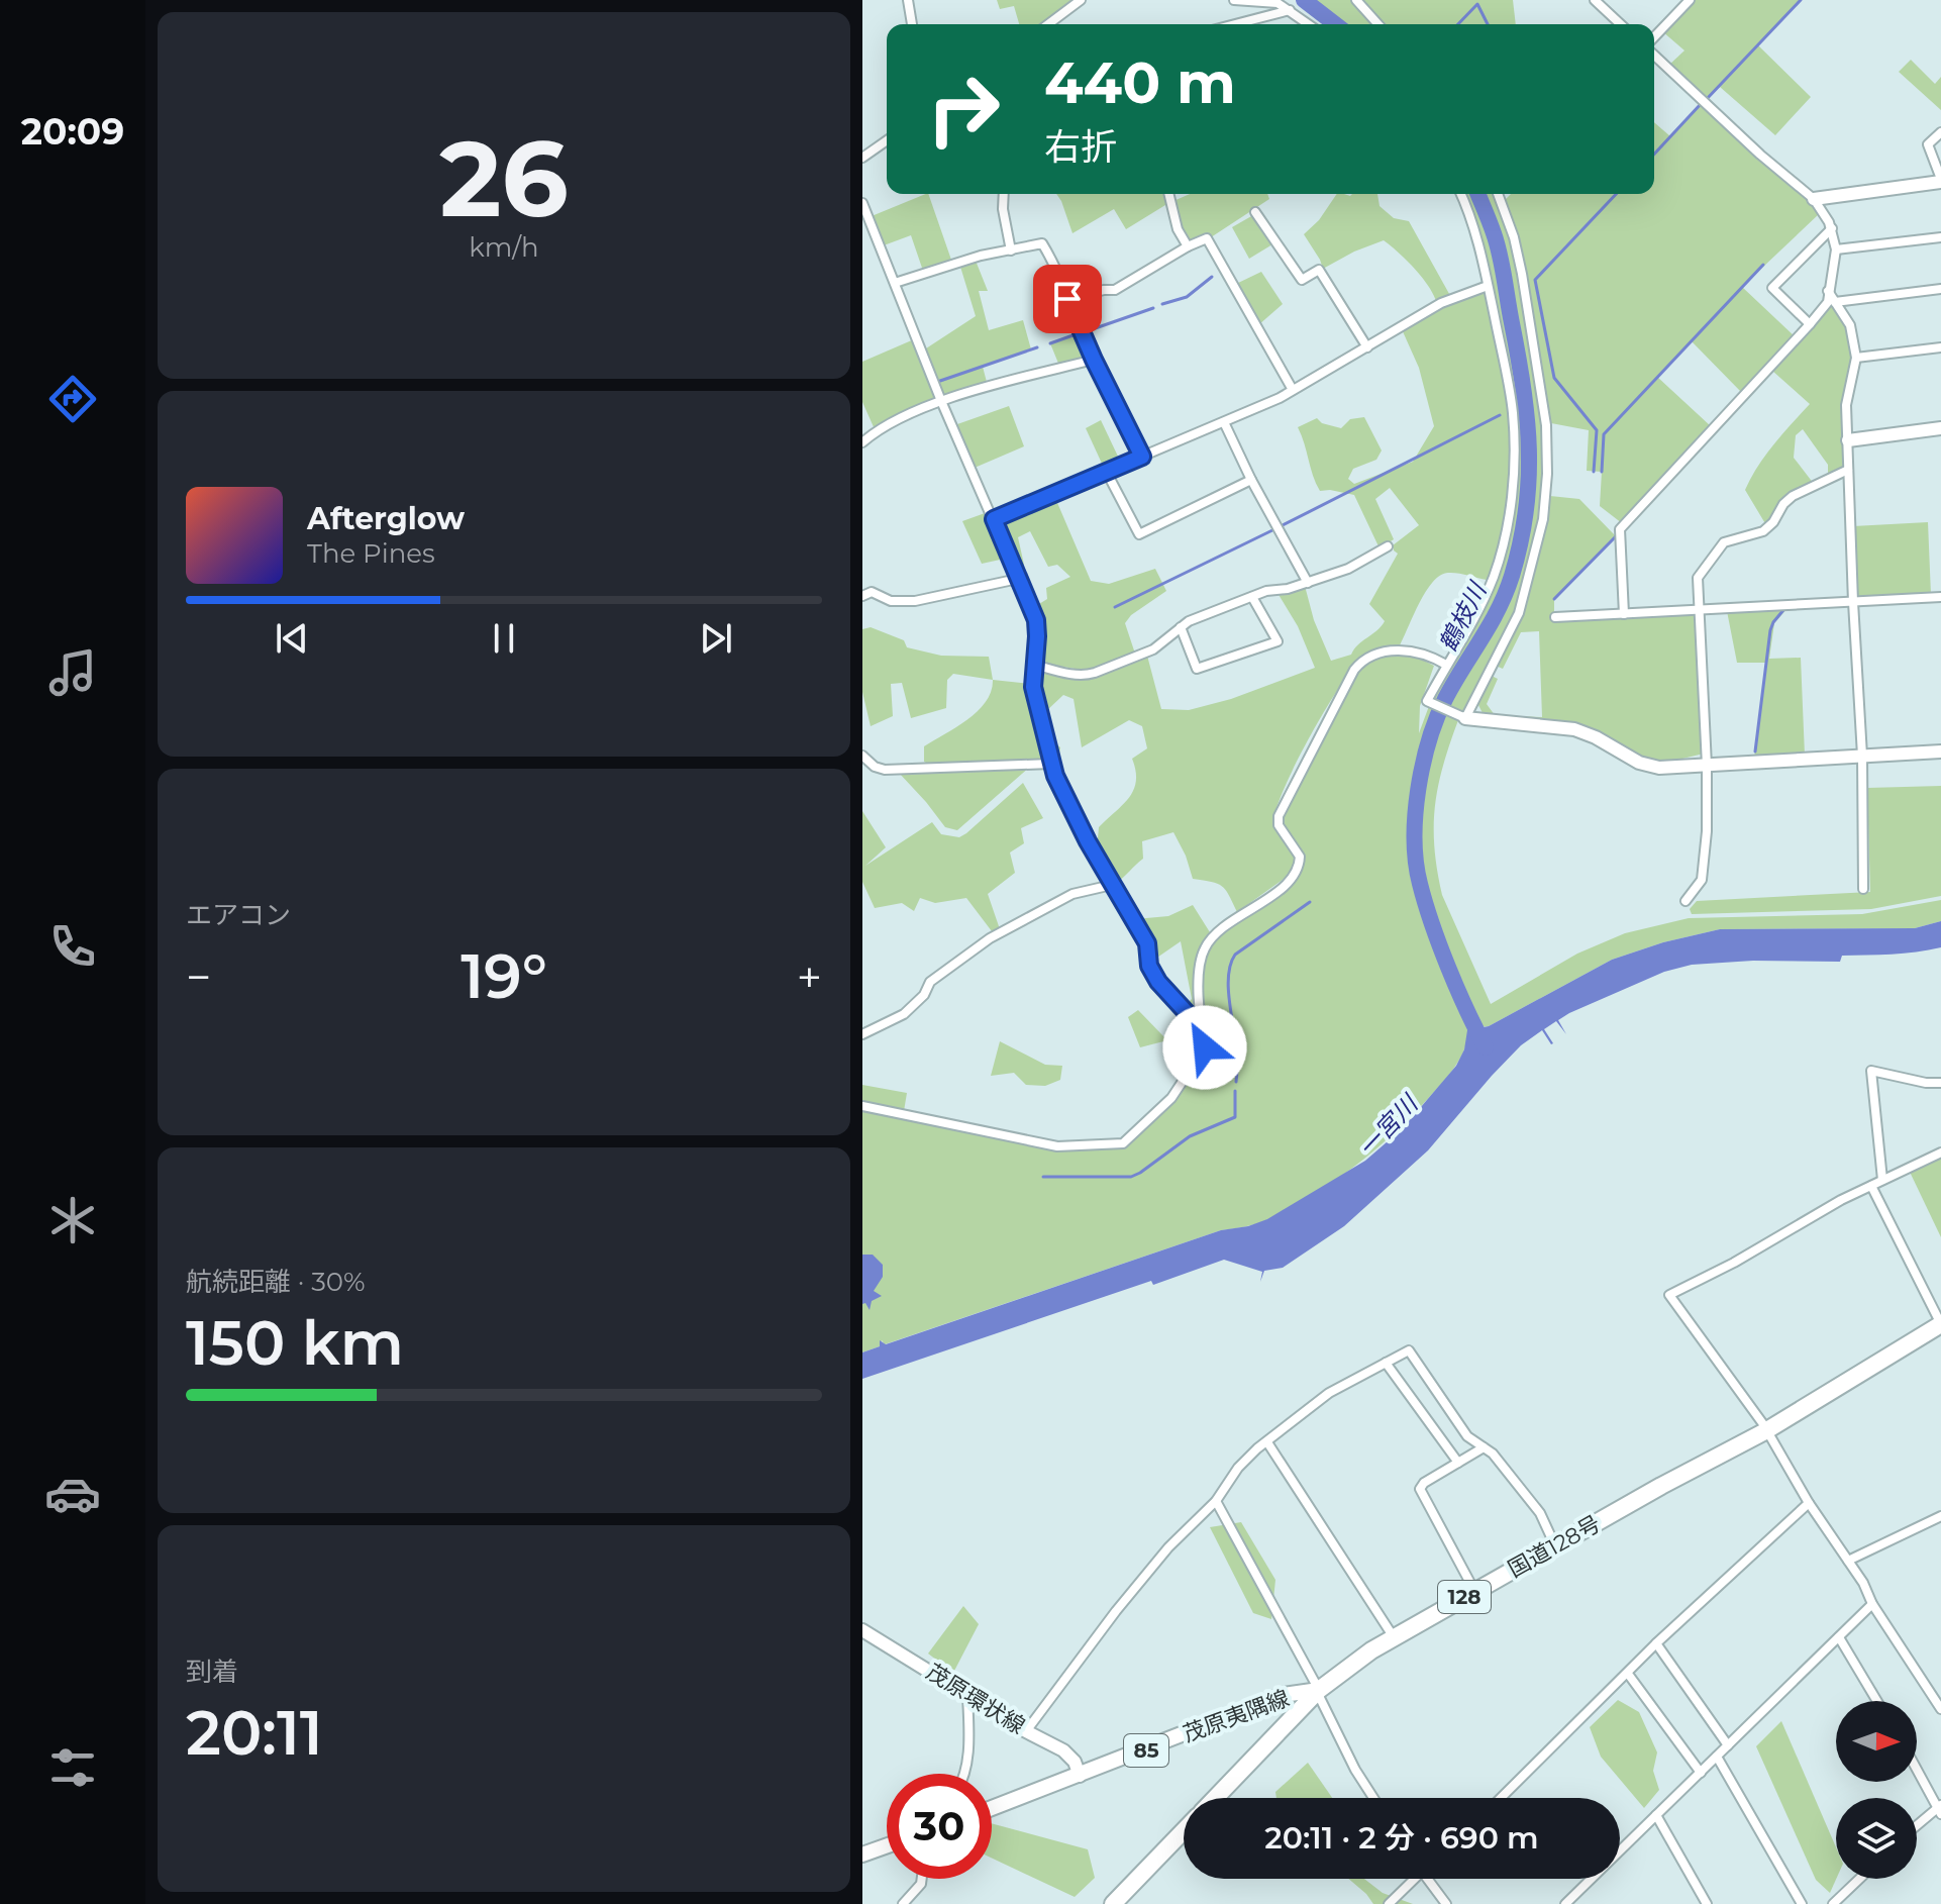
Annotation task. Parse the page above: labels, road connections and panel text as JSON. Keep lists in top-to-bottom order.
{
  "streets": {
    "highway": ["国道128号", "128"],
    "main road": ["茂原夷隅線", "85"],
    "street": ["茂原環状線"]
  },
  "crossings": [
    ["国道128号", "茂原夷隅線"],
    ["茂原環状線", "茂原夷隅線"]
  ],
  "water": ["鶴枝川", "一宮川"],
  "north": "right",
  "page": {
    "tabs": "20:09",
    "tile": [
      ["26", "km/h"],
      "エアコン",
      ["航続距離 · 30%", "150 km"],
      ["到着", "20:11"]
    ],
    "turn": ["440 m", "右折"],
    "song": ["Afterglow", "The Pines"],
    "heat": ["−", "19°", "+"],
    "limit": "30",
    "trip": "20:11 · 2 分 · 690 m"
  }
}
